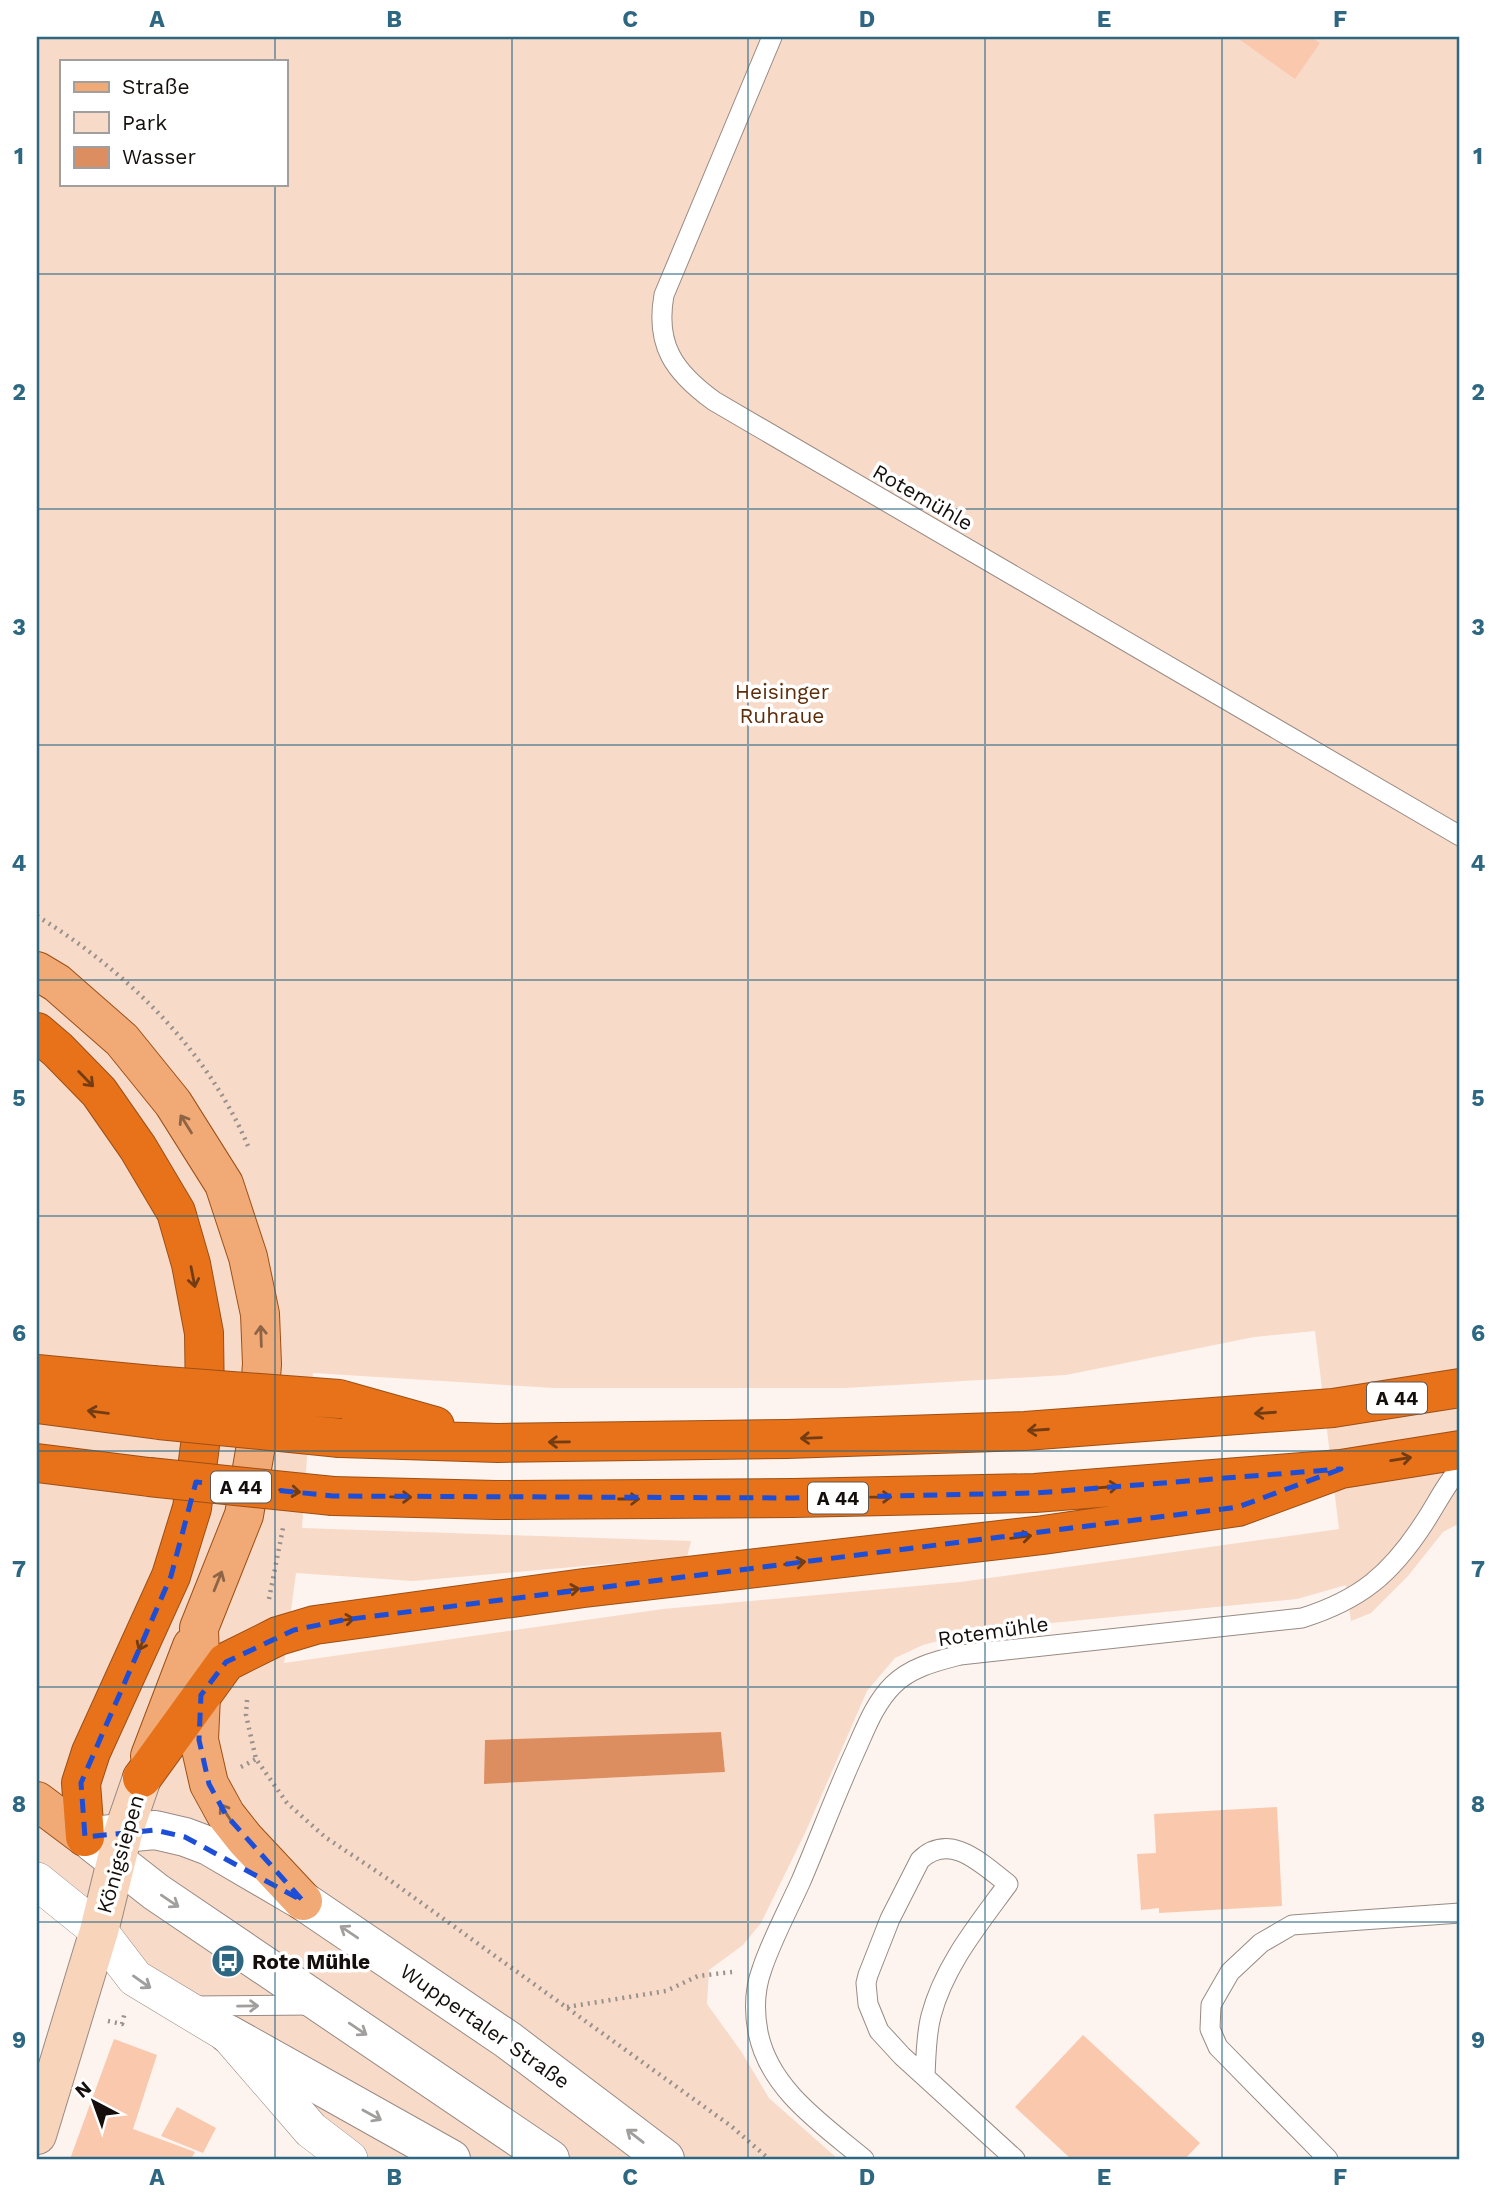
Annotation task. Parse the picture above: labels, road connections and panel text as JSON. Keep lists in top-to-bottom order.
{
  "streets": {
    "highway": ["A 44"],
    "main road": ["Königsiepen"],
    "street": ["Wuppertaler Straße"],
    "lane": ["Rotemühle"]
  },
  "crossings": [
    ["Königsiepen", "Wuppertaler Straße"]
  ],
  "parks": ["Heisinger Ruhraue"],
  "places": {
    "bus stop": ["Rote Mühle"]
  },
  "legend": ["Straße", "Park", "Wasser"],
  "north": "top left",
  "grid": {
    "columns": [
      "A",
      "B",
      "C",
      "D",
      "E",
      "F"
    ],
    "rows": [
      "1",
      "2",
      "3",
      "4",
      "5",
      "6",
      "7",
      "8",
      "9"
    ]
  }
}
